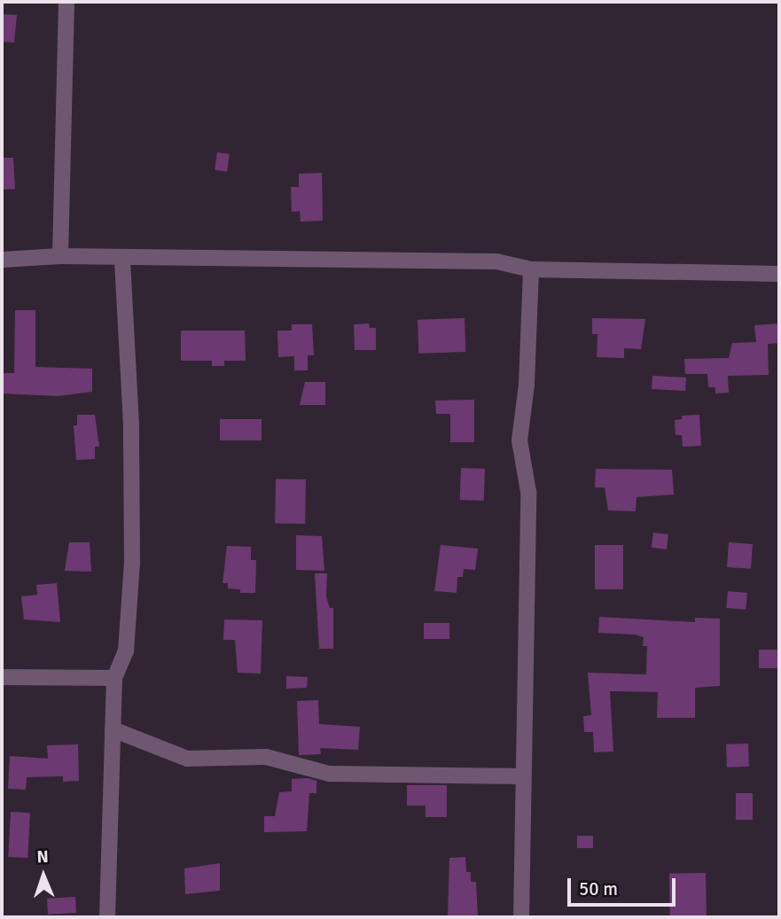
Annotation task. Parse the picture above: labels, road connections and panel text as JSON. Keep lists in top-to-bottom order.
{
  "scale_bar": "50 m",
  "north": "top"
}
